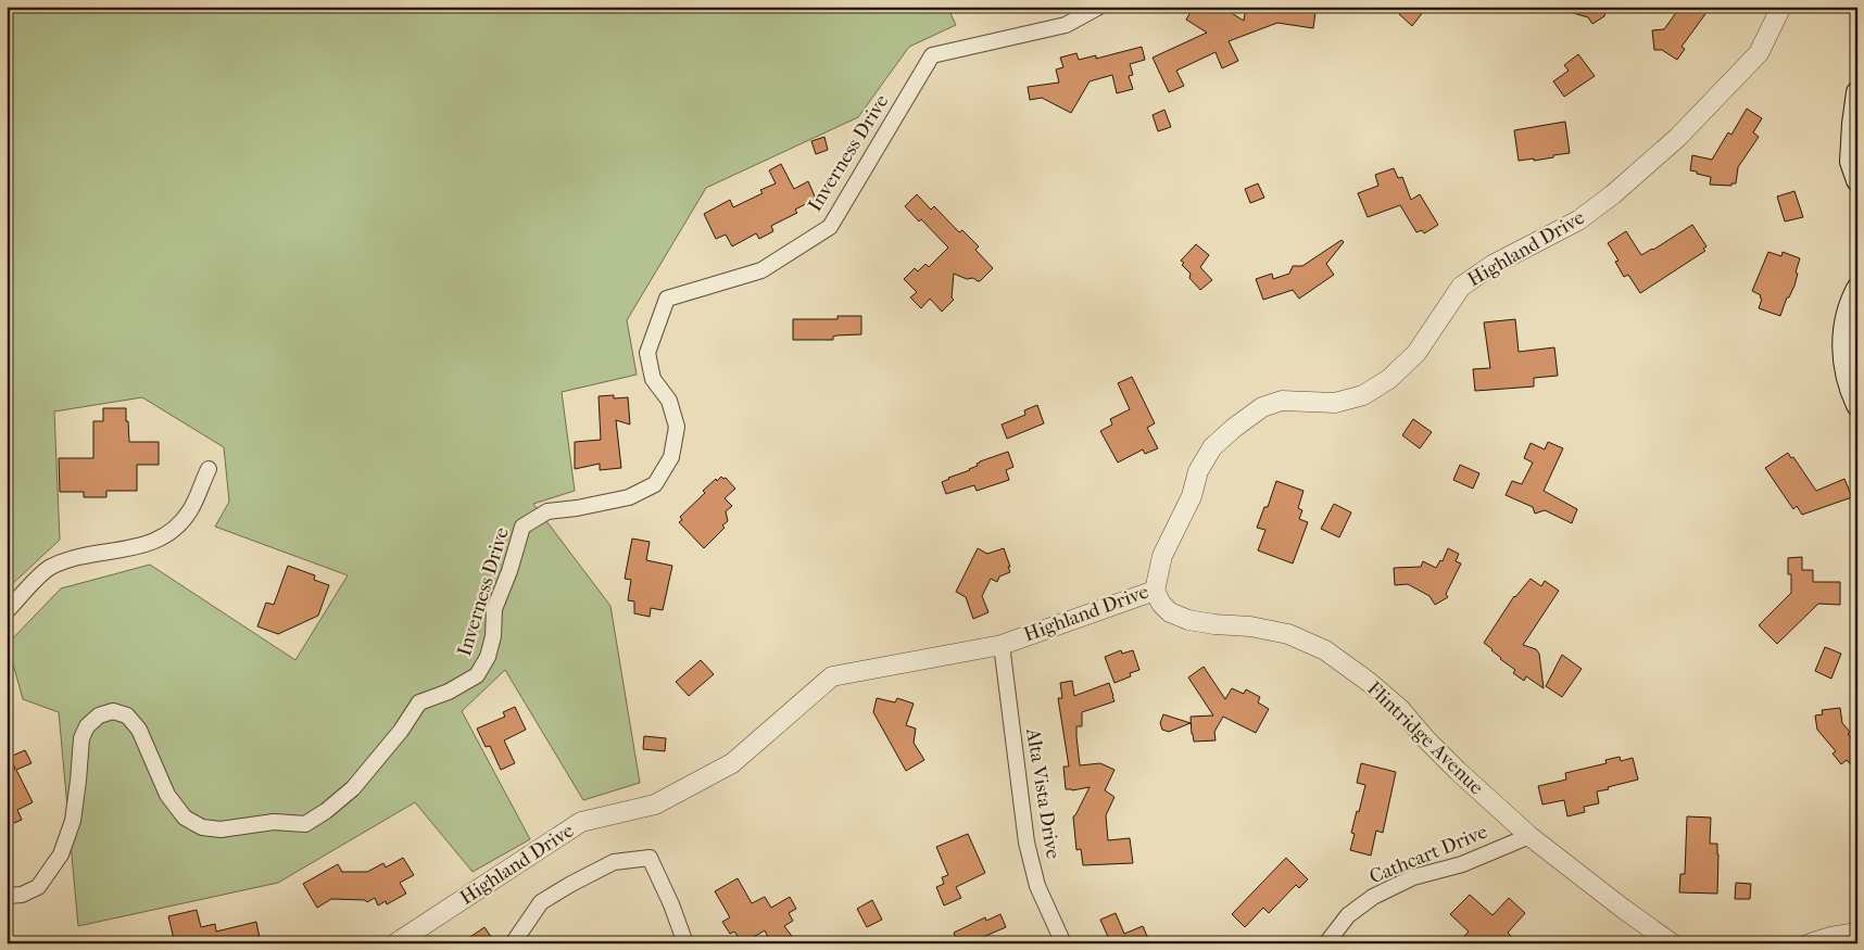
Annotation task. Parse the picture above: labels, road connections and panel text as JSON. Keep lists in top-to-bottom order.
{
  "streets": {
    "street": [
      "Inverness Drive",
      "Highland Drive",
      "Flintridge Avenue",
      "Alta Vista Drive",
      "Cathcart Drive"
    ]
  },
  "crossings": [
    ["Highland Drive", "Flintridge Avenue"],
    ["Highland Drive", "Alta Vista Drive"],
    ["Flintridge Avenue", "Cathcart Drive"]
  ]
}
